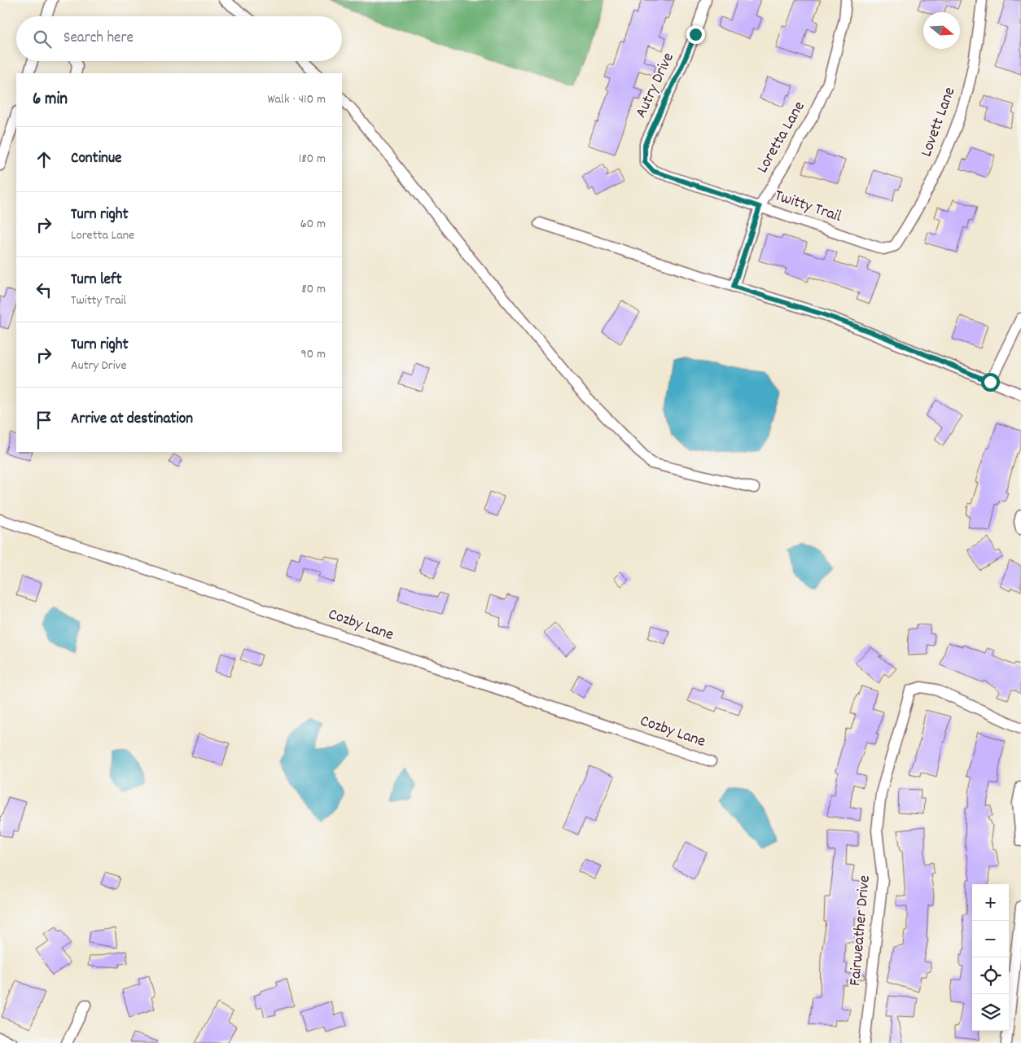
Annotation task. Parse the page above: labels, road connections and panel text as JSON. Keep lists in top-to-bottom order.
{
  "streets": {
    "street": [
      "Autry Drive",
      "Lovett Lane",
      "Loretta Lane",
      "Twitty Trail",
      "Cozby Lane",
      "Fairweather Drive"
    ]
  },
  "crossings": [
    ["Autry Drive", "Twitty Trail"],
    ["Lovett Lane", "Twitty Trail"],
    ["Loretta Lane", "Twitty Trail"]
  ],
  "north": "right",
  "page": {
    "search": "Search here",
    "heading": ["6 min", "Walk · 410 m"],
    "list": [
      ["Continue", "180 m"],
      ["Turn right", "Loretta Lane", "60 m"],
      ["Turn left", "Twitty Trail", "80 m"],
      ["Turn right", "Autry Drive", "90 m"],
      "Arrive at destination"
    ],
    "map_buttons": ["+", "−"]
  }
}
